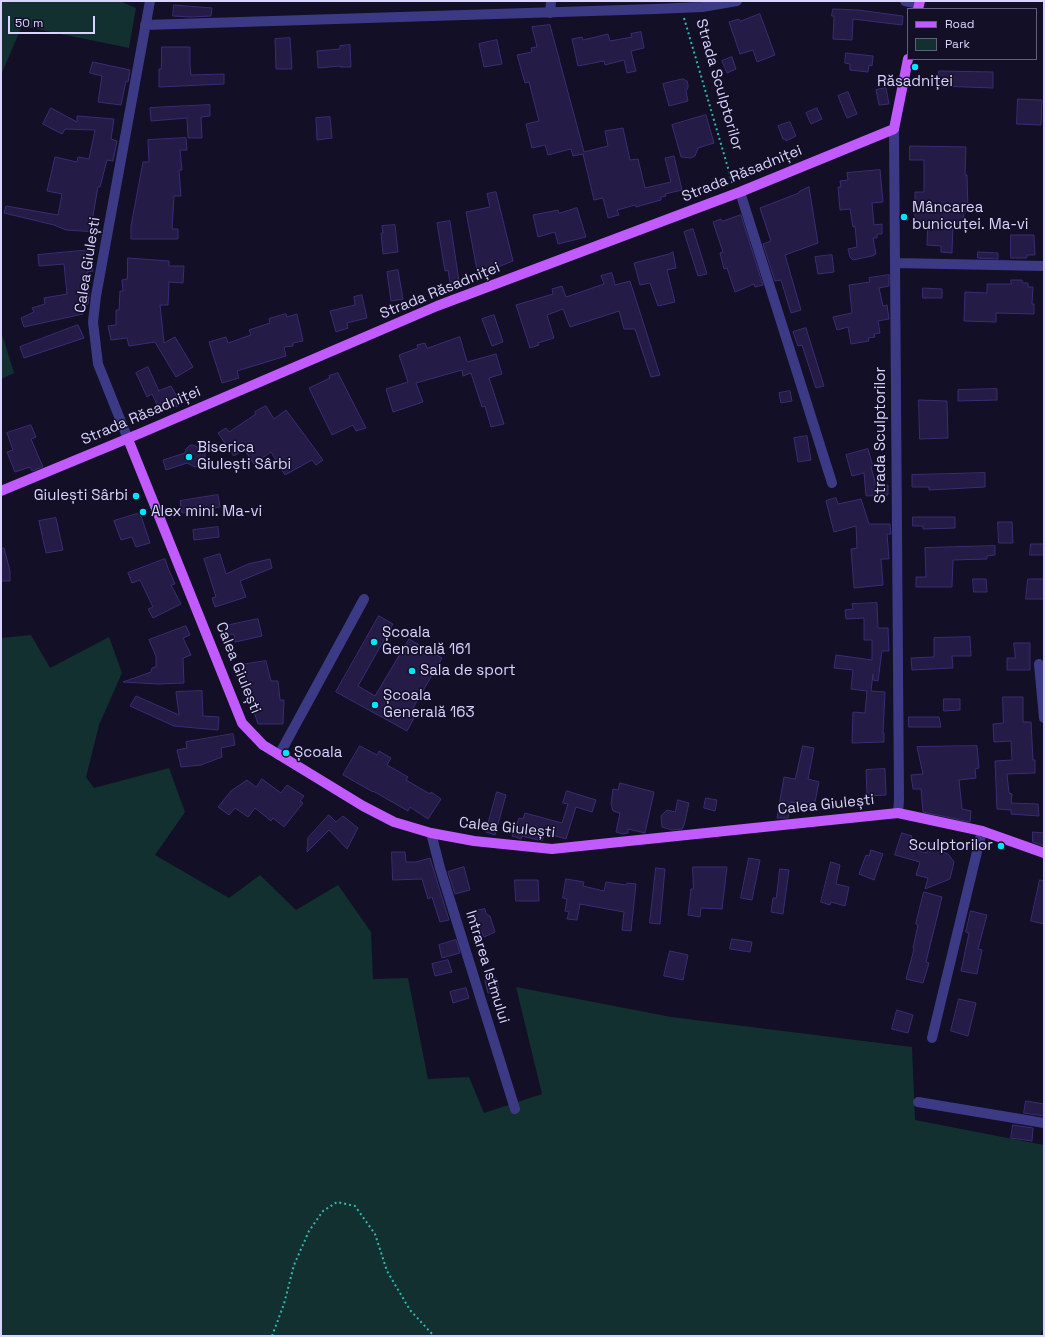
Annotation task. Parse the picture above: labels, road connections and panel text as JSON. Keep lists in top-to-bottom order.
{
  "streets": {
    "main road": ["Strada Sculptorilor", "Strada Răsadniței", "Calea Giulești"],
    "street": ["Intrarea Istmului"]
  },
  "crossings": [
    ["Strada Sculptorilor", "Strada Răsadniței"],
    ["Strada Sculptorilor", "Calea Giulești"],
    ["Strada Răsadniței", "Calea Giulești"],
    ["Calea Giulești", "Intrarea Istmului"]
  ],
  "places": [
    "Răsadniței",
    "Mâncarea bunicuței. Ma-vi",
    "Biserica Giulești Sârbi",
    "Giulești Sârbi",
    "Alex mini. Ma-vi",
    "Școala Generală 161",
    "Sala de sport",
    "Școala Generală 163",
    "Școala",
    "Sculptorilor"
  ],
  "legend": ["Road", "Park"],
  "scale_bar": "50 m"
}
